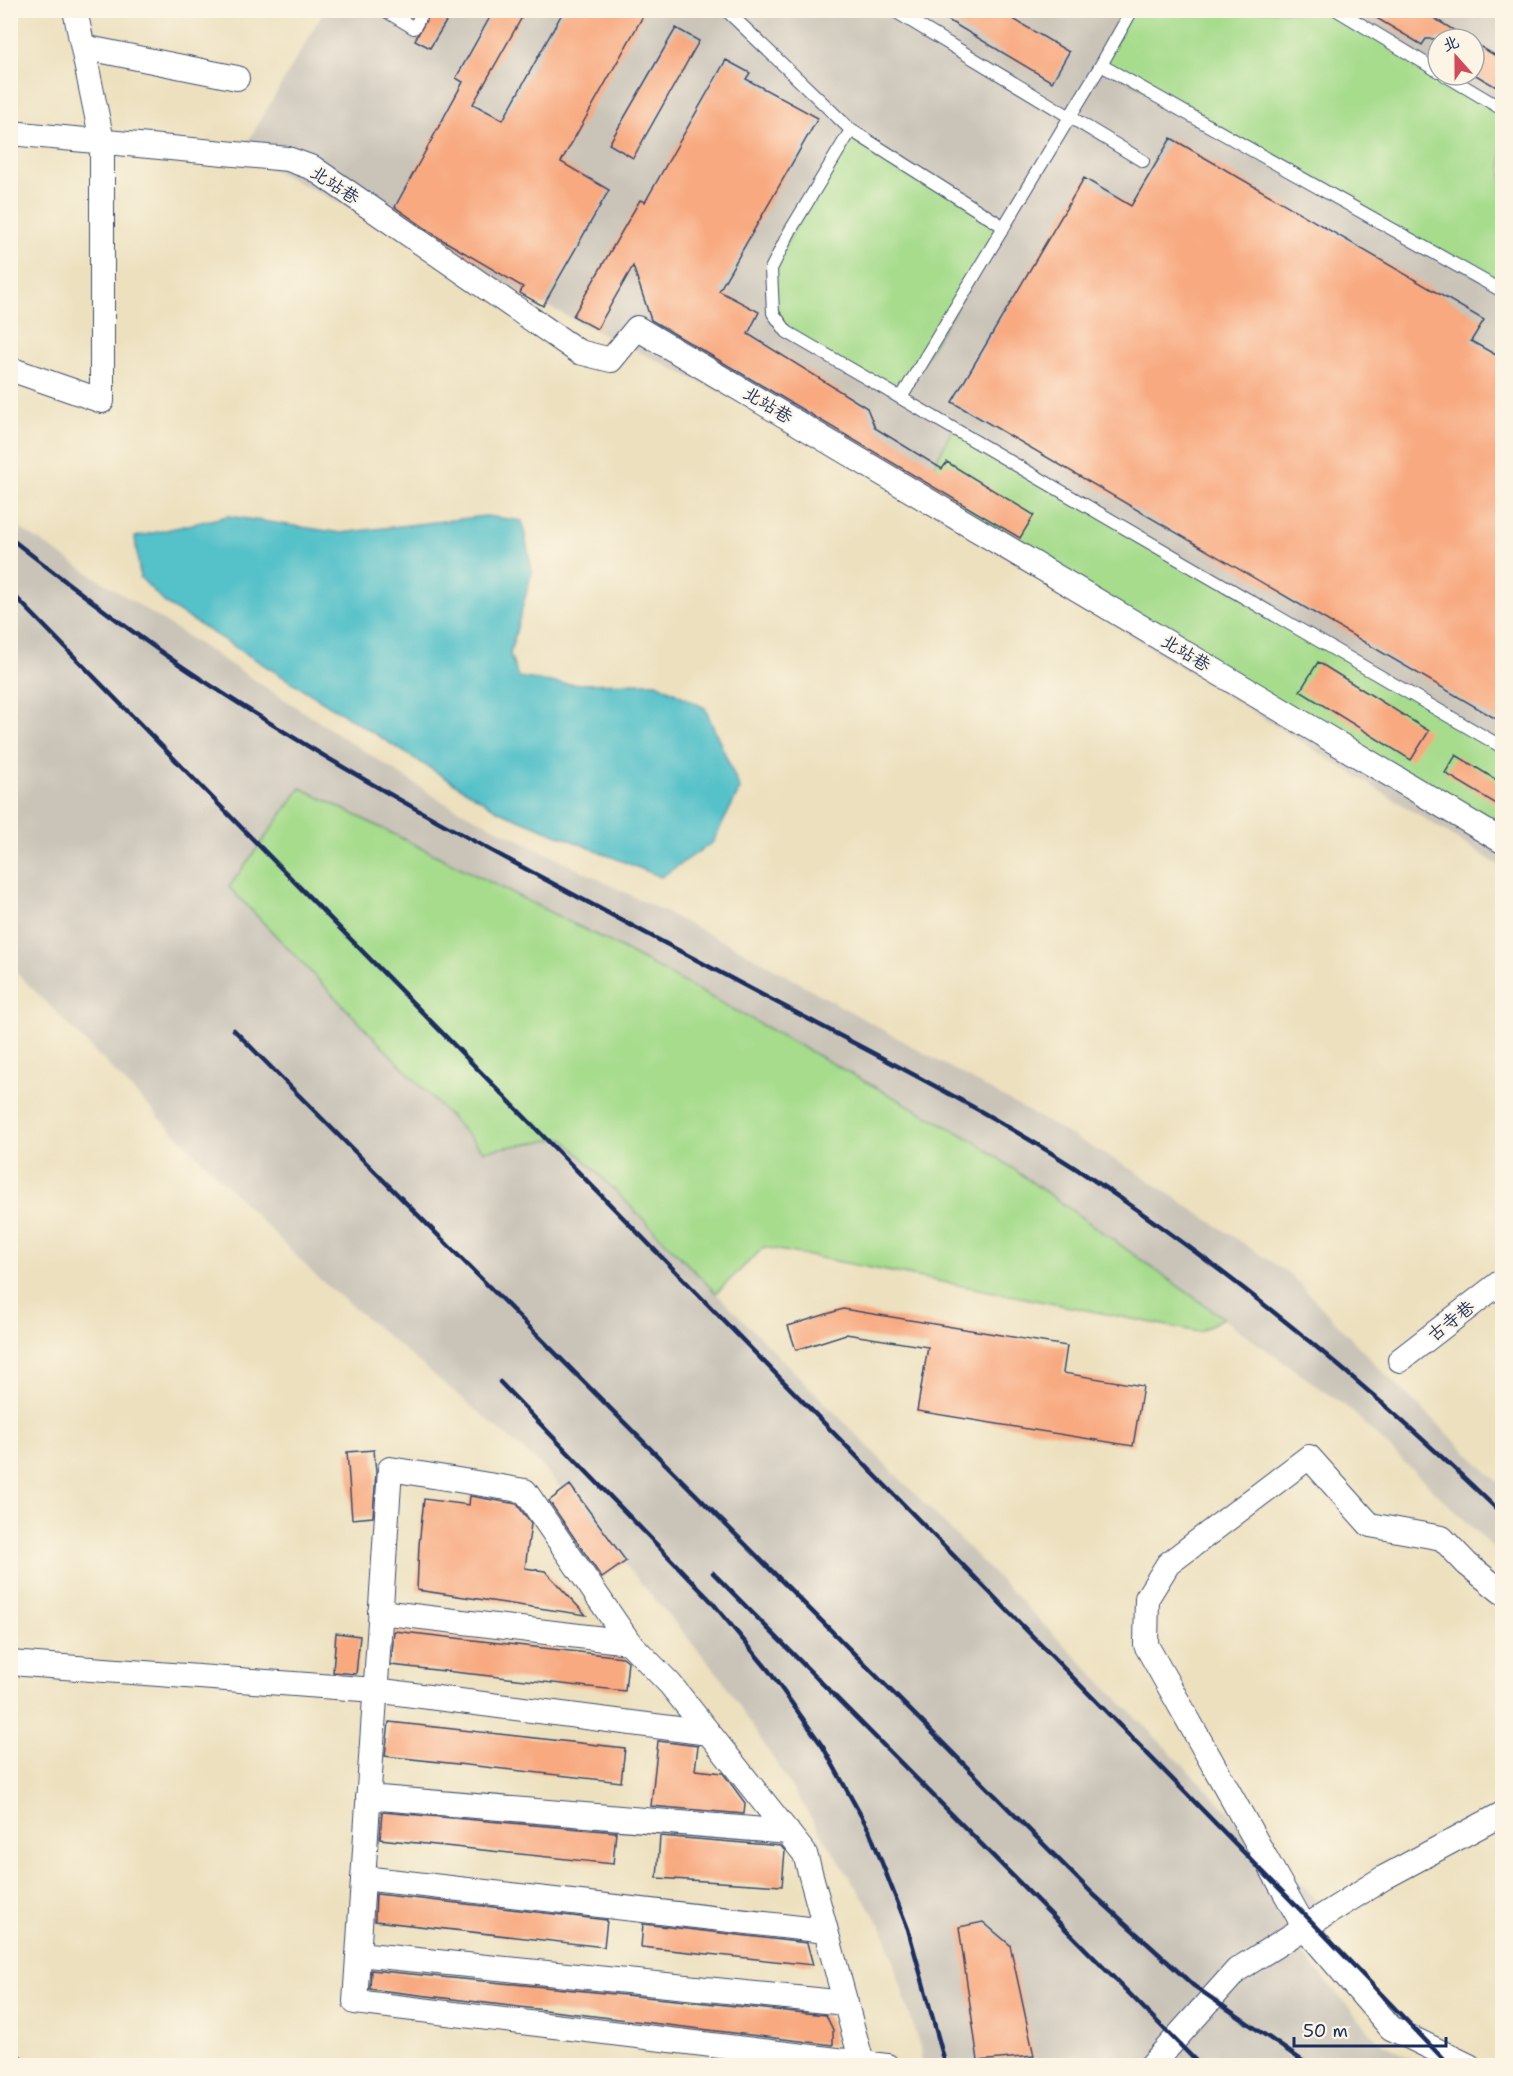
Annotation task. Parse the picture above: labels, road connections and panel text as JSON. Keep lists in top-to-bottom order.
{
  "streets": {
    "street": ["北站巷", "古寺巷"]
  },
  "scale_bar": "50 m",
  "north": "top"
}
